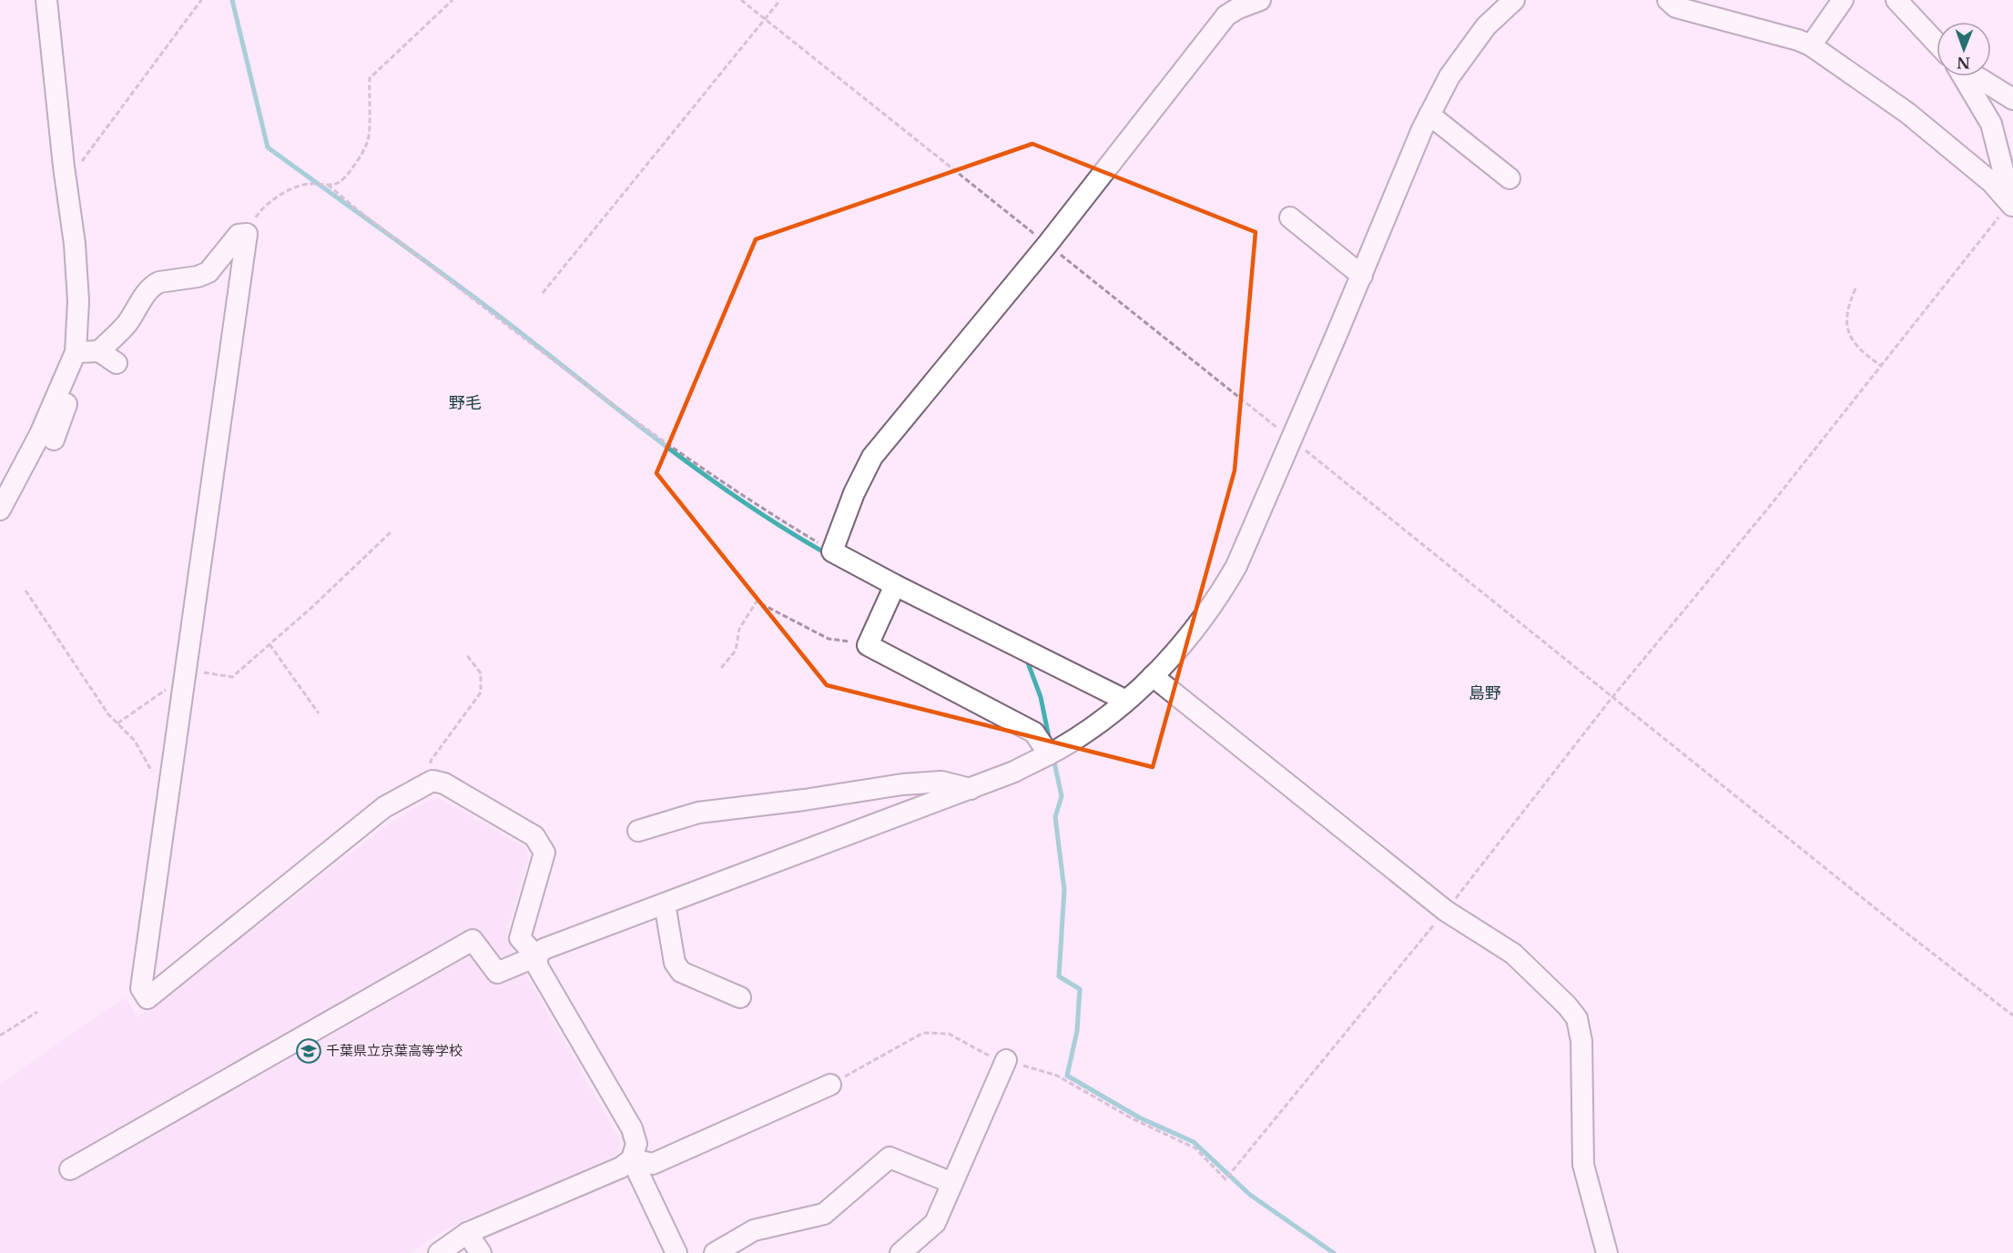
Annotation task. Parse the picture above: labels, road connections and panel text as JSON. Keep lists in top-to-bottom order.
{
  "districts": ["野毛", "島野"],
  "places": {
    "school or university": ["千葉県立京葉高等学校"]
  },
  "north": "bottom"
}
